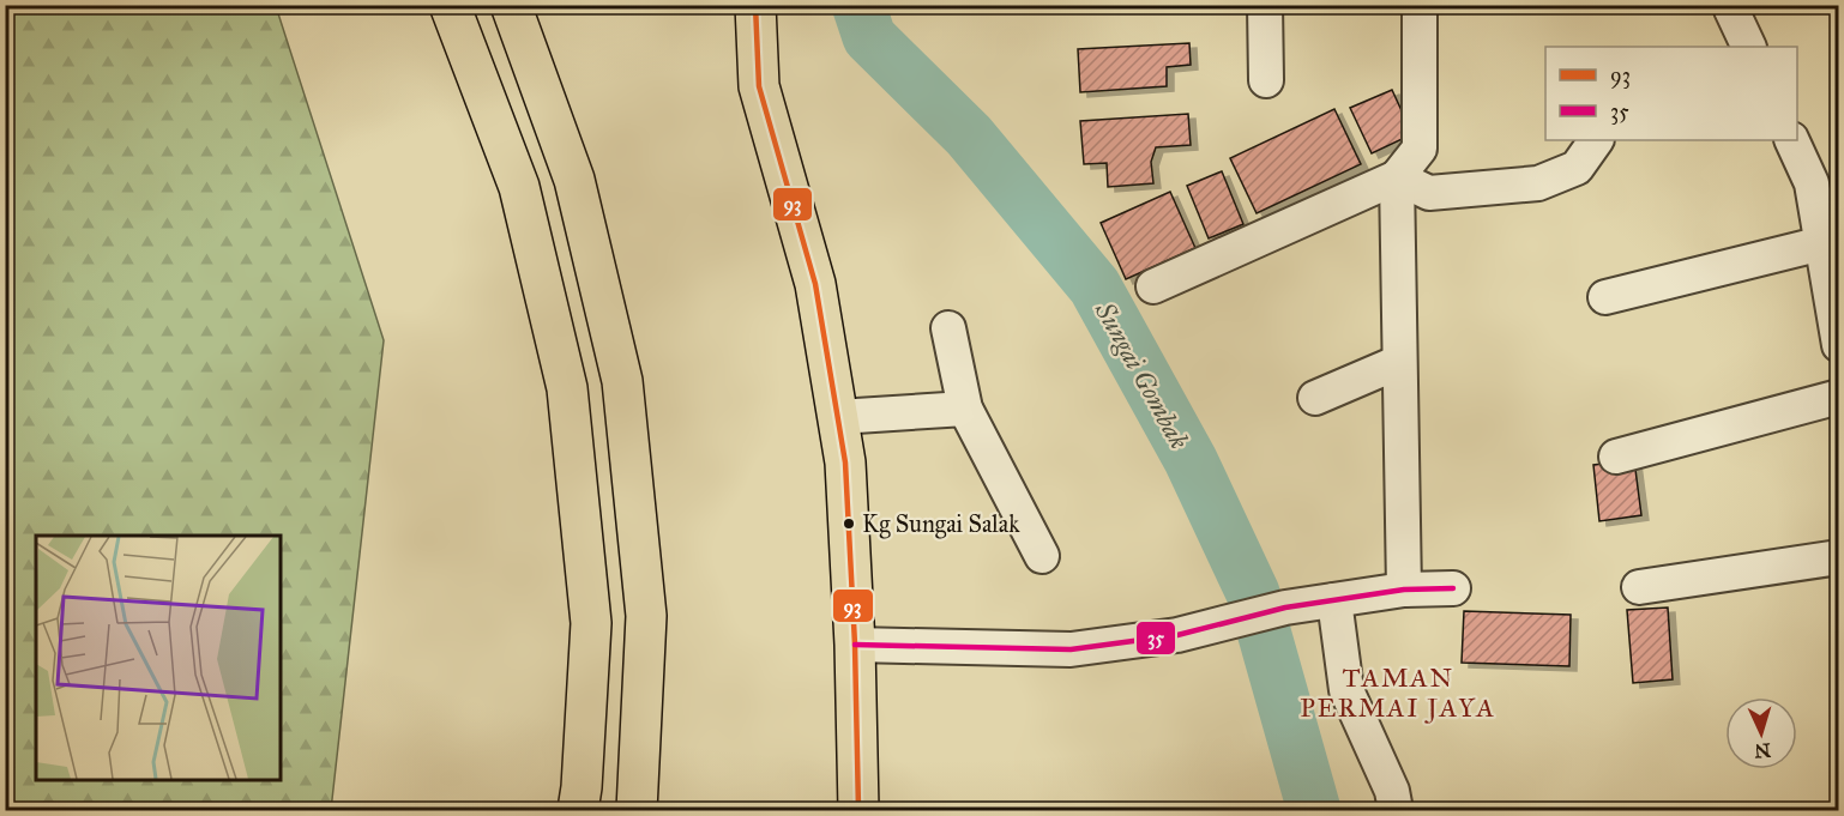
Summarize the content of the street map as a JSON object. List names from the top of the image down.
{
  "districts": ["TAMAN PERMAI JAYA"],
  "water": ["Sungai Gombak"],
  "places": ["Kg Sungai Salak"],
  "lines": ["transit line 93", "transit line 35"],
  "legend": ["93", "35"],
  "north": "bottom"
}
